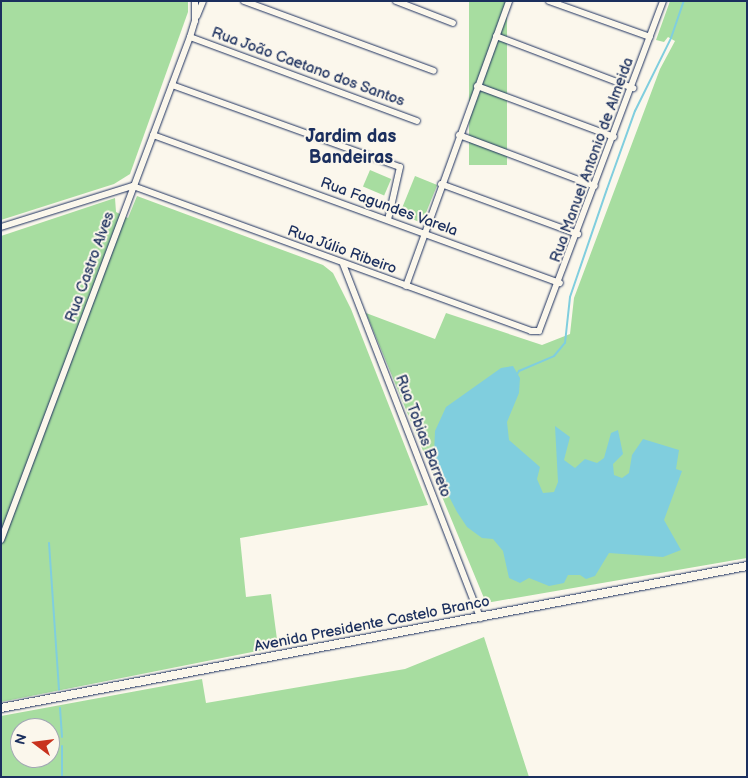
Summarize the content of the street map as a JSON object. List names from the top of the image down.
{
  "streets": {
    "street": [
      "Rua João Caetano dos Santos",
      "Rua Manuel Antonio de Almeida",
      "Rua Fagundes Varela",
      "Rua Júlio Ribeiro",
      "Rua Castro Alves",
      "Rua Tobias Barreto",
      "Avenida Presidente Castelo Branco"
    ]
  },
  "crossings": [
    ["Rua João Caetano dos Santos", "Rua Castro Alves"],
    ["Rua Manuel Antonio de Almeida", "Rua Fagundes Varela"],
    ["Rua Manuel Antonio de Almeida", "Rua Júlio Ribeiro"],
    ["Rua Fagundes Varela", "Rua Castro Alves"],
    ["Rua Júlio Ribeiro", "Rua Castro Alves"],
    ["Rua Júlio Ribeiro", "Rua Tobias Barreto"],
    ["Rua Tobias Barreto", "Avenida Presidente Castelo Branco"]
  ],
  "districts": ["Jardim das Bandeiras"],
  "north": "left"
}
